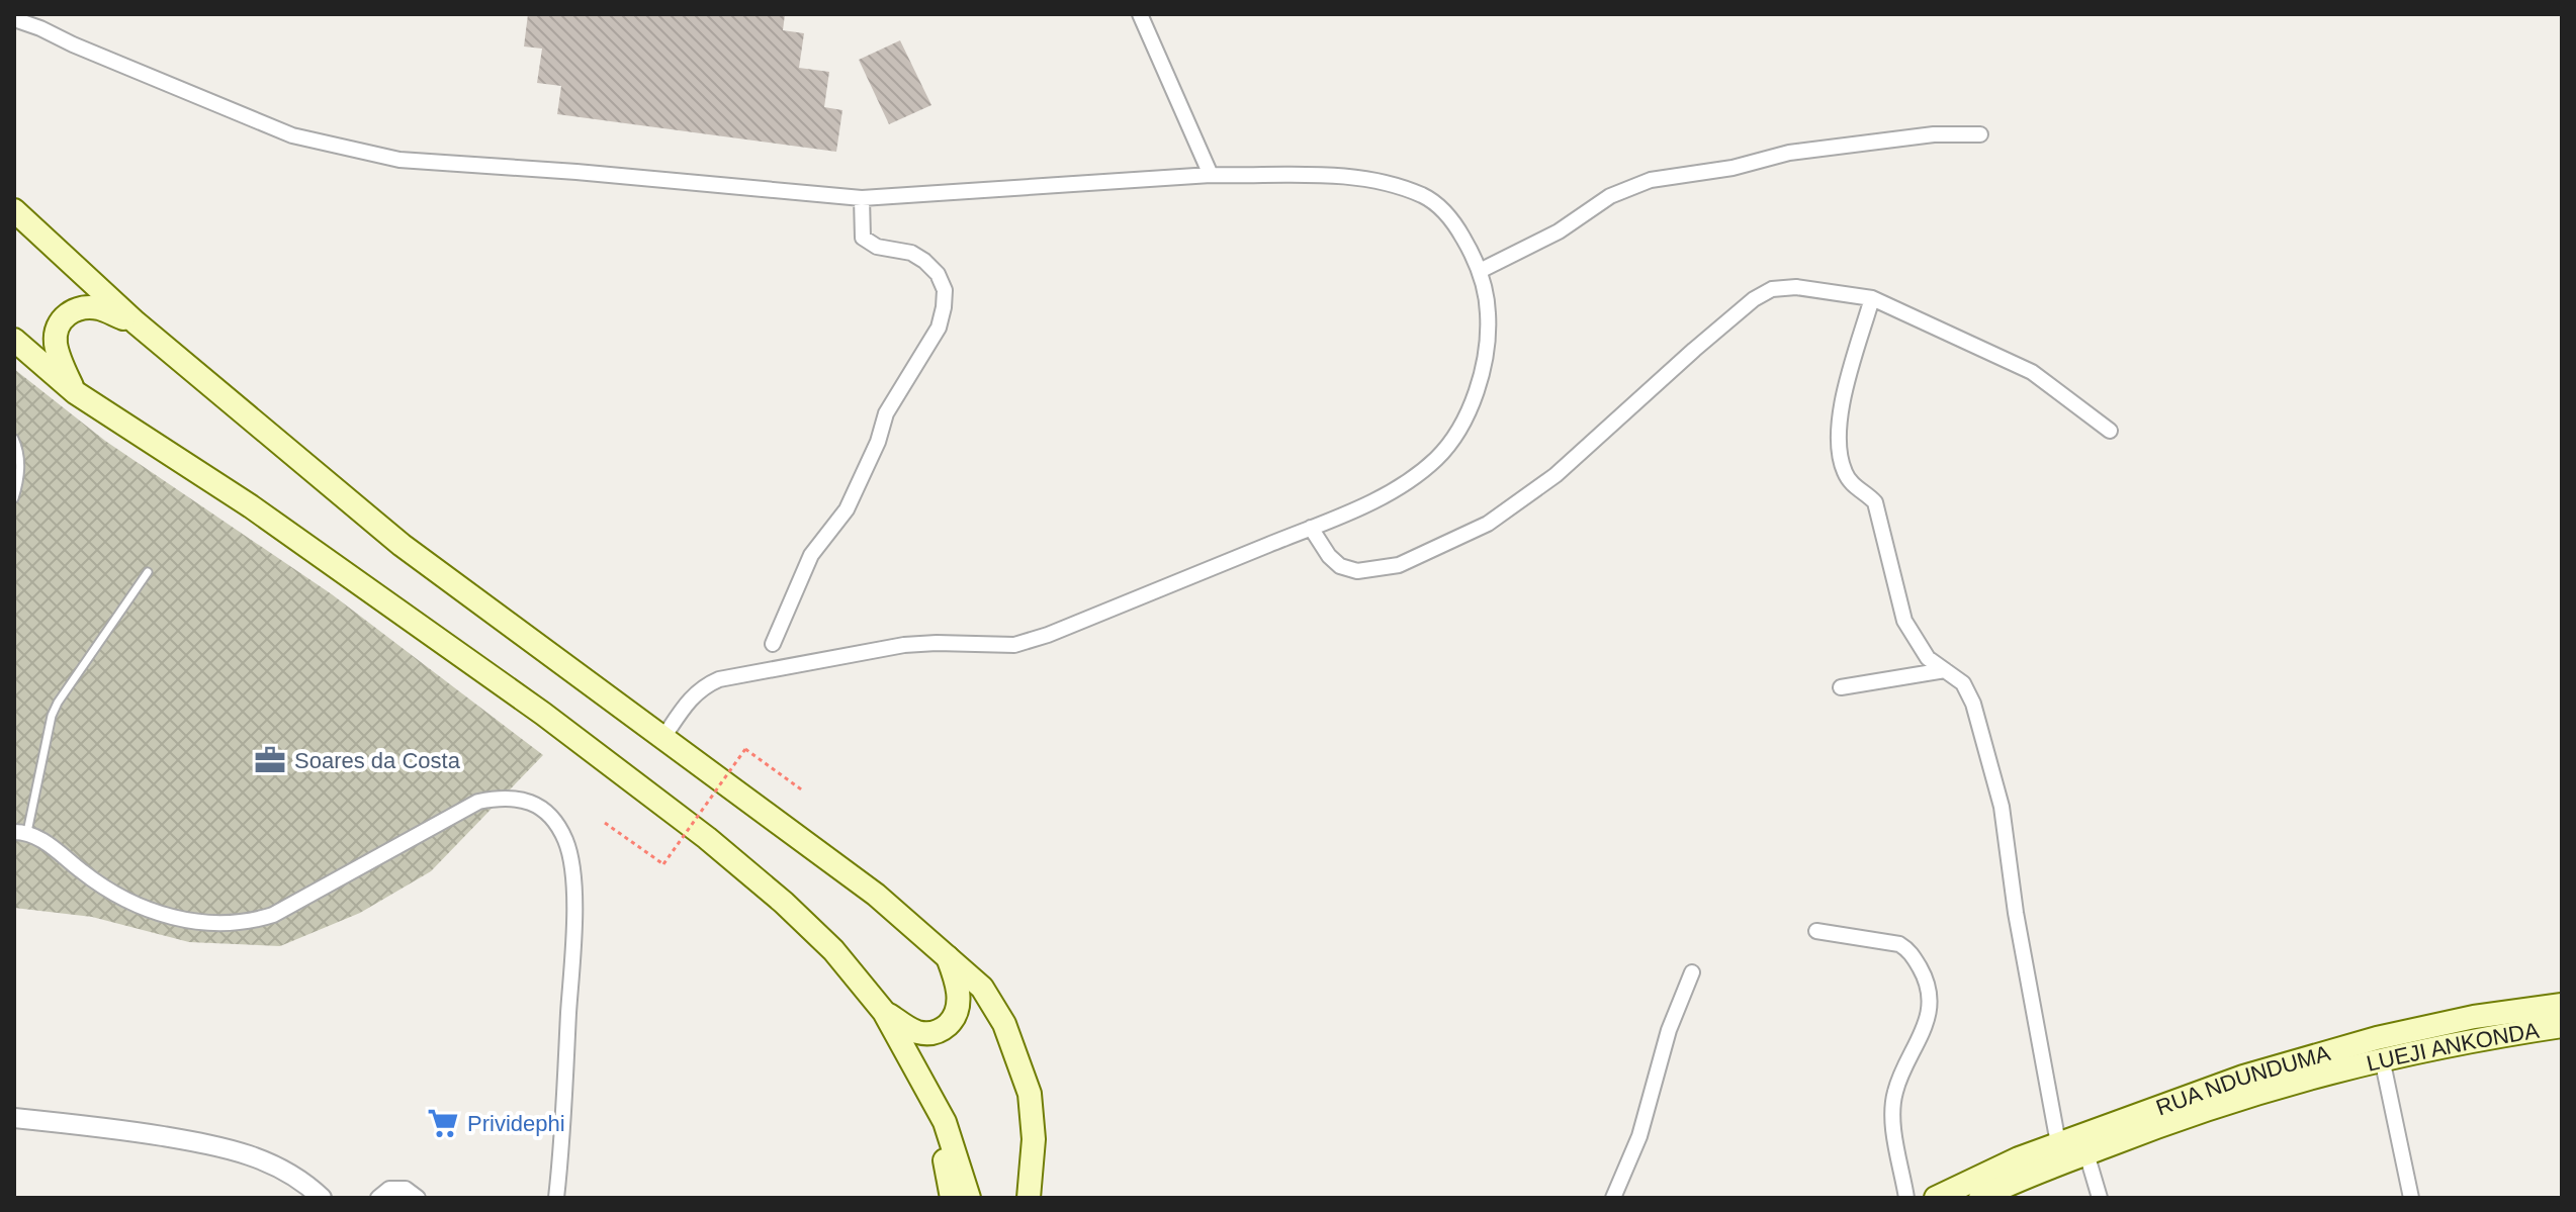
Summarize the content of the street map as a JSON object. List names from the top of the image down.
{
  "streets": {
    "main road": ["LUEJI ANKONDA", "RUA NDUNDUMA"]
  },
  "places": {
    "office": ["Soares da Costa"],
    "supermarket": ["Prividephi"]
  }
}
